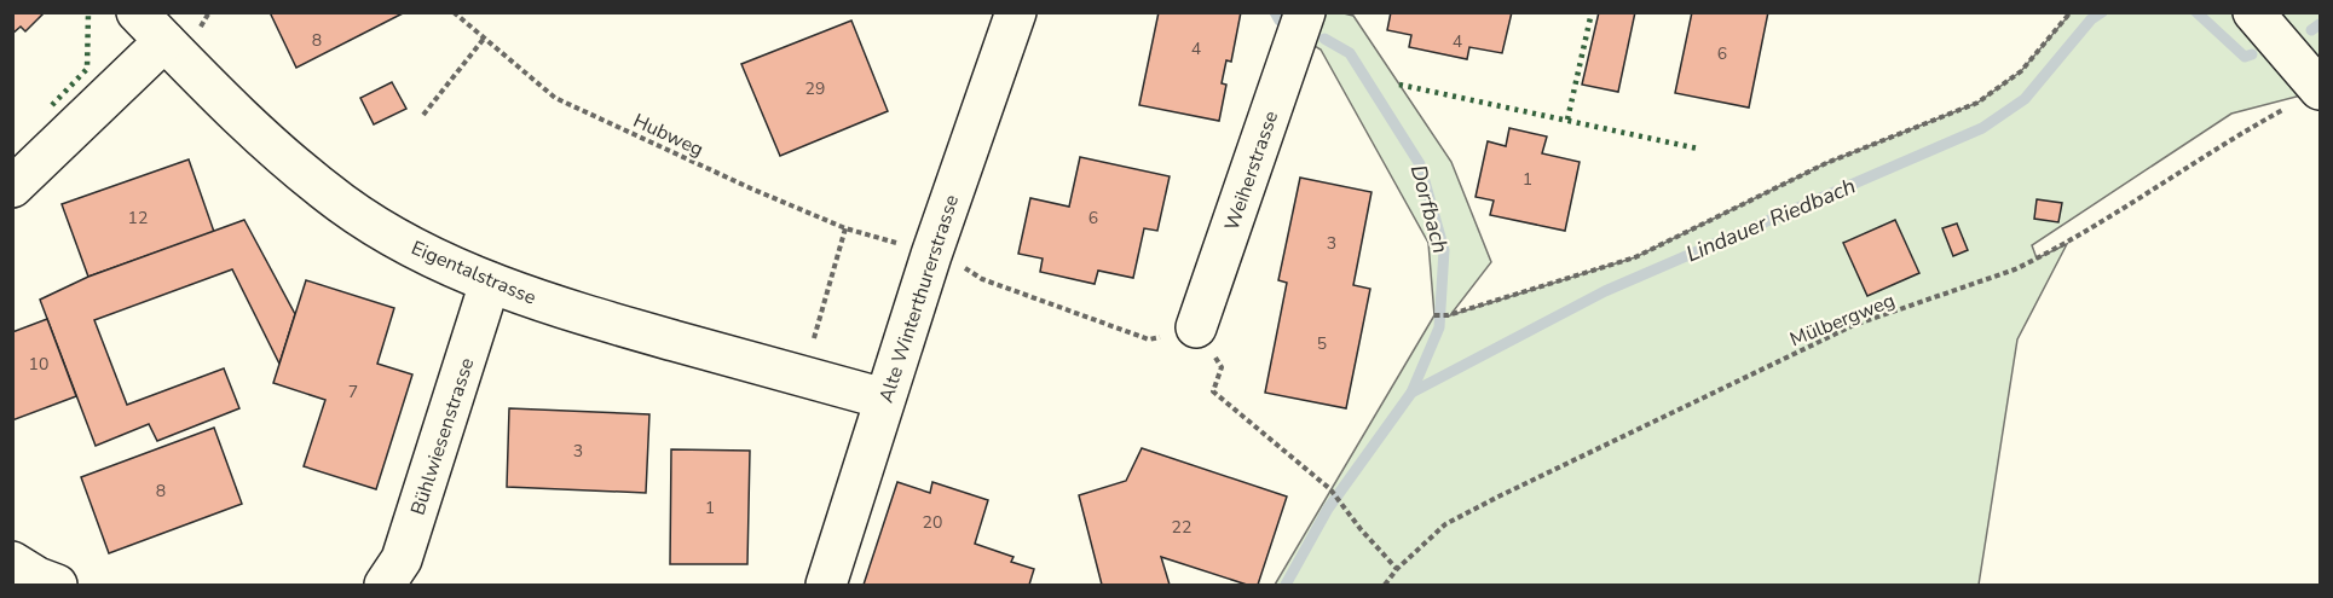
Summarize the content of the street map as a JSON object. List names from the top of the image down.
{
  "streets": {
    "street": [
      "Weiherstrasse",
      "Eigentalstrasse",
      "Alte Winterthurerstrasse",
      "Bühlwiesenstrasse"
    ],
    "path": ["Hubweg", "Mülbergweg"]
  },
  "crossings": [
    ["Eigentalstrasse", "Alte Winterthurerstrasse"],
    ["Eigentalstrasse", "Bühlwiesenstrasse"]
  ],
  "water": ["Dorfbach", "Lindauer Riedbach"],
  "house_numbers": [
    "8",
    "4",
    "4",
    "6",
    "29",
    "1",
    "12",
    "6",
    "3",
    "5",
    "10",
    "7",
    "3",
    "8",
    "1",
    "20",
    "22"
  ]
}
